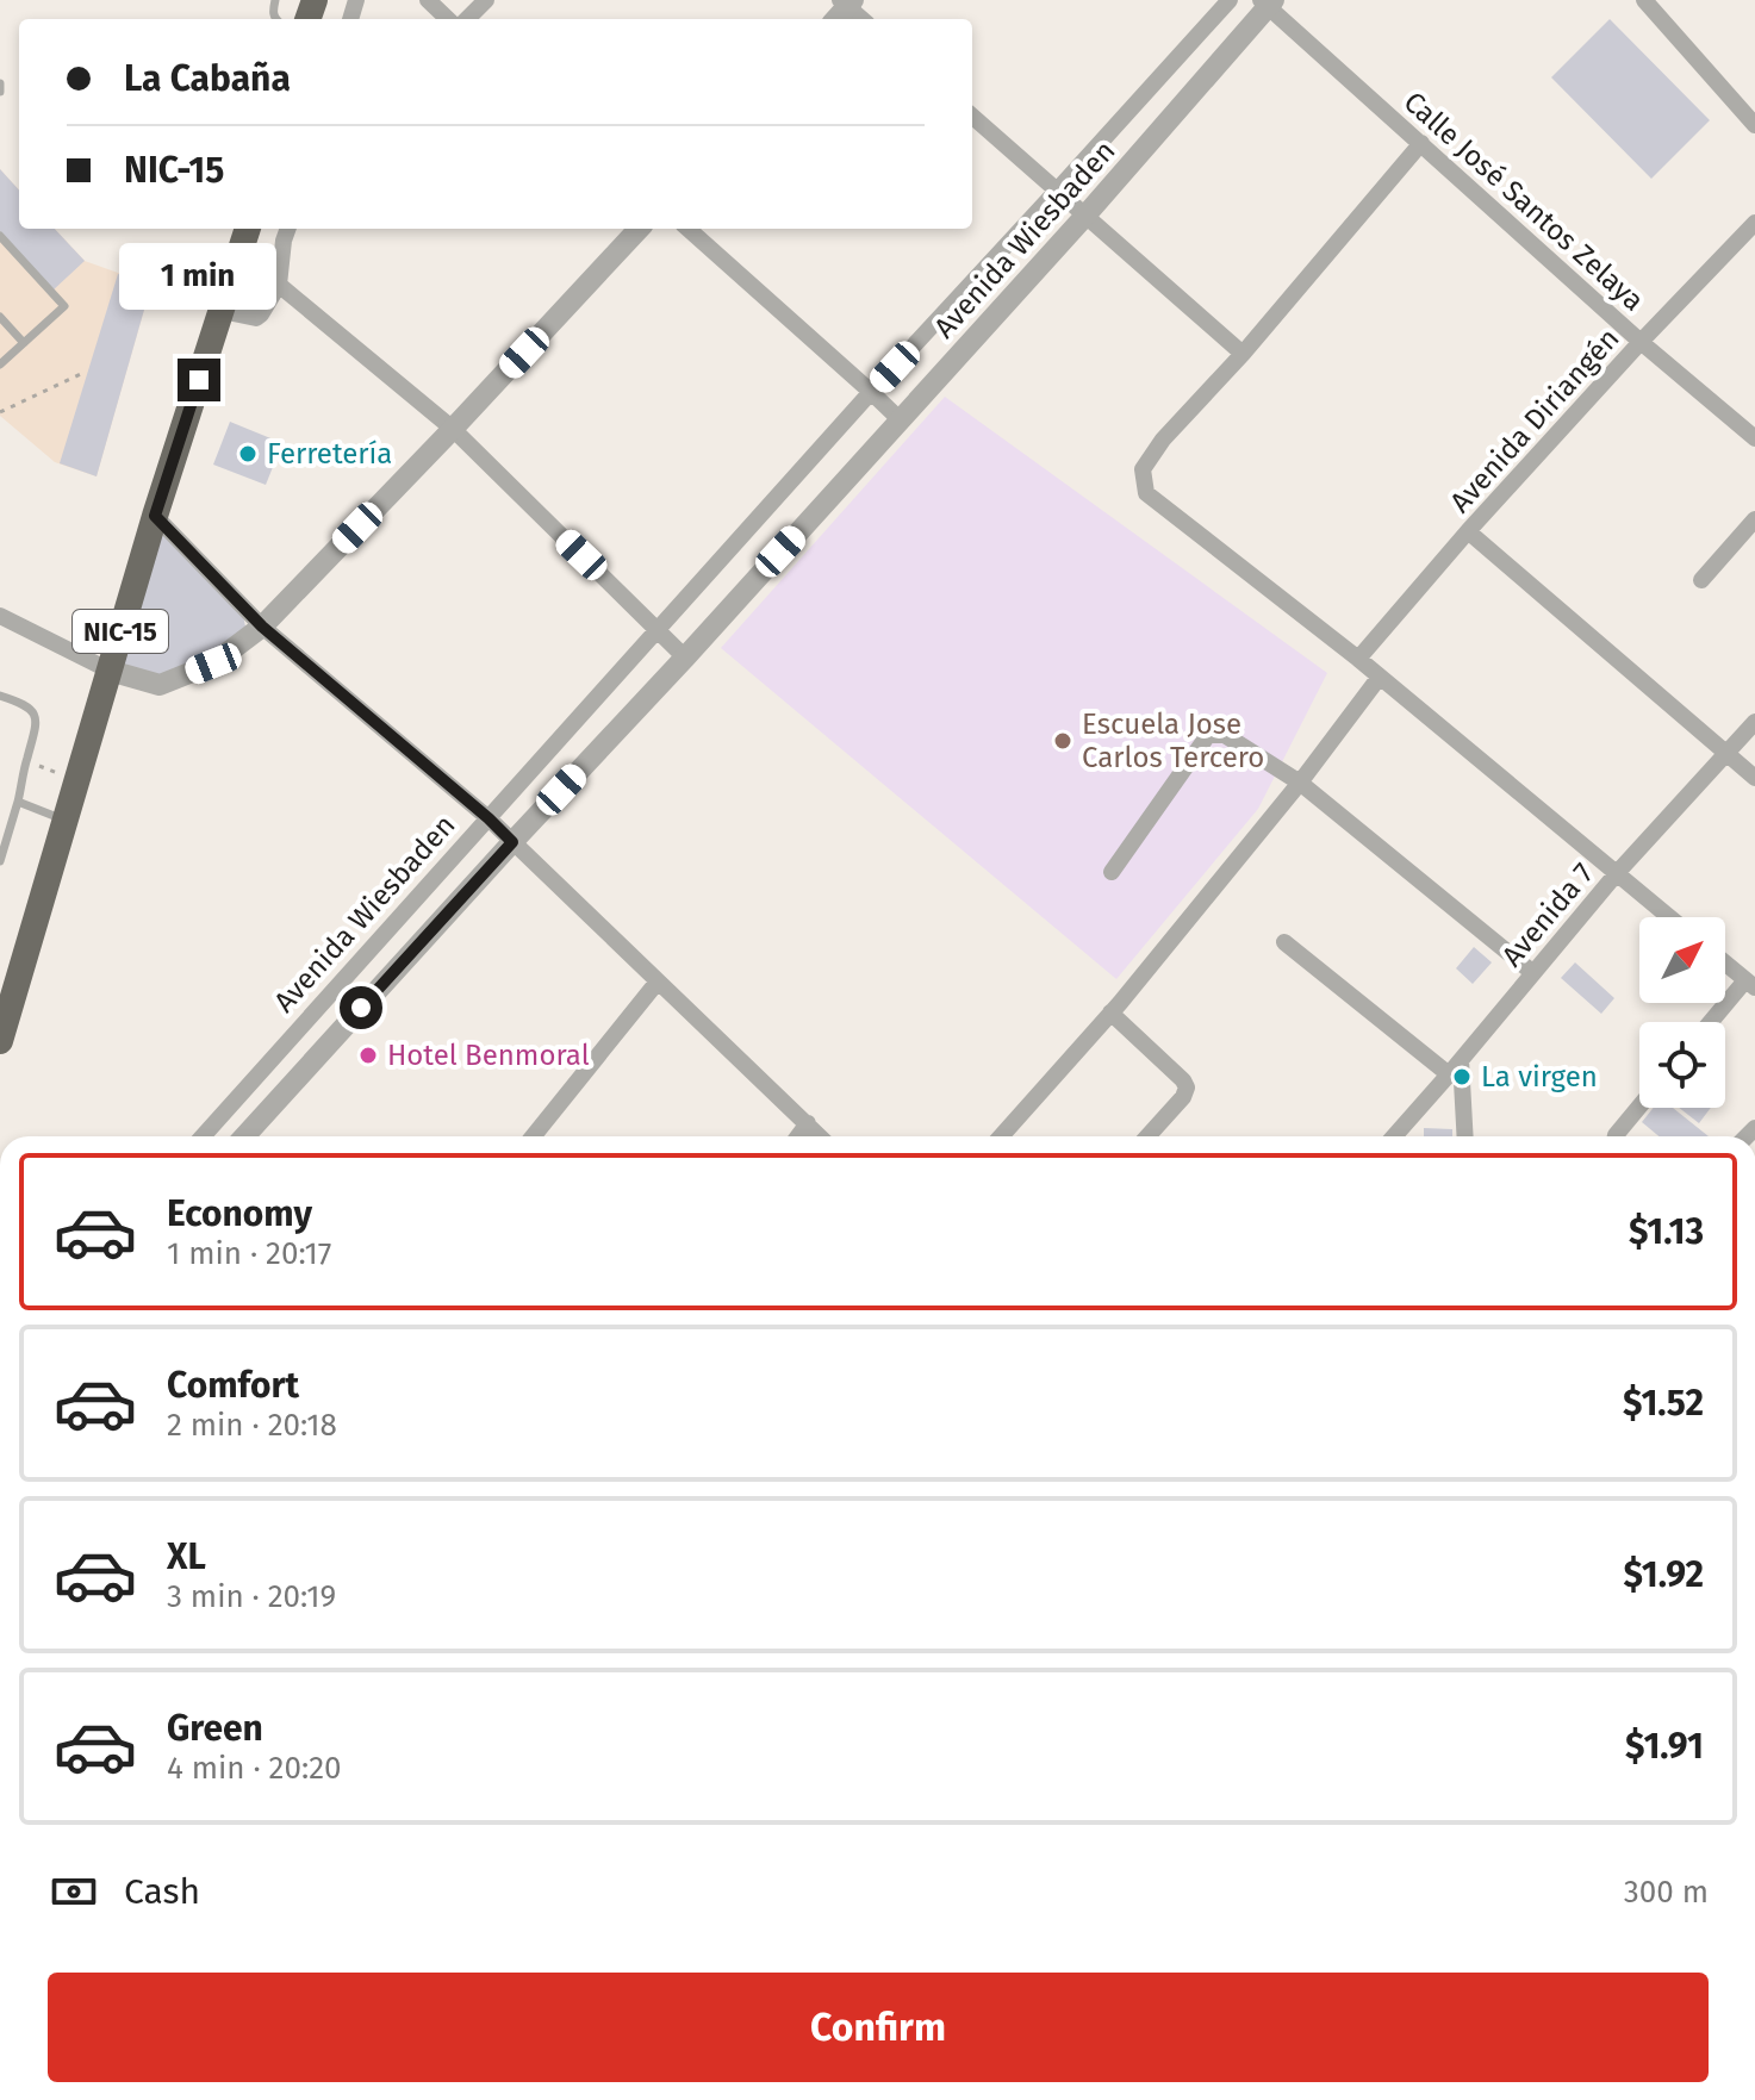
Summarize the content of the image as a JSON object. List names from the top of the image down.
{
  "streets": {
    "highway": ["NIC-15"],
    "street": [
      "Calle José Santos Zelaya",
      "Avenida Wiesbaden",
      "Avenida Diriangén",
      "Avenida 7"
    ]
  },
  "crossings": [
    ["Calle José Santos Zelaya", "Avenida Wiesbaden"],
    ["Calle José Santos Zelaya", "Avenida Diriangén"]
  ],
  "places": [
    "Ferretería",
    "Escuela Jose Carlos Tercero",
    "Hotel Benmoral",
    "La virgen"
  ],
  "north": "top right",
  "page": {
    "banner": ["La Cabaña", "NIC-15"],
    "bubble": "1 min",
    "list": [
      {
        "name": "Economy",
        "note": "1 min · 20:17",
        "value": "$1.13"
      },
      {
        "name": "Comfort",
        "note": "2 min · 20:18",
        "value": "$1.52"
      },
      {
        "name": "XL",
        "note": "3 min · 20:19",
        "value": "$1.92"
      },
      {
        "name": "Green",
        "note": "4 min · 20:20",
        "value": "$1.91"
      }
    ],
    "pay": ["Cash", "300 m"],
    "buttons": "Confirm"
  }
}
